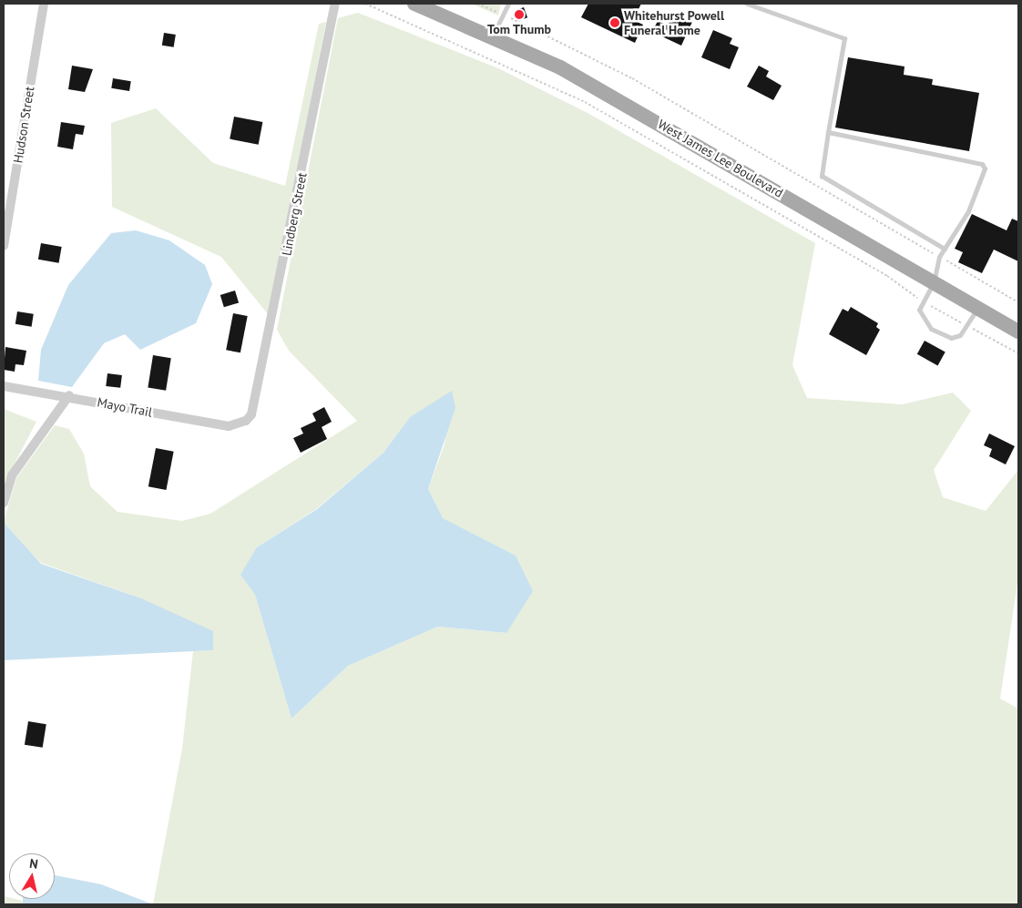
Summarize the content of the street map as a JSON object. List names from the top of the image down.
{
  "streets": {
    "main road": ["West James Lee Boulevard"],
    "street": ["Hudson Street", "Lindberg Street", "Mayo Trail"]
  },
  "crossings": [
    ["Lindberg Street", "Mayo Trail"]
  ],
  "places": ["Tom Thumb", "Whitehurst Powell Funeral Home"],
  "north": "top"
}
